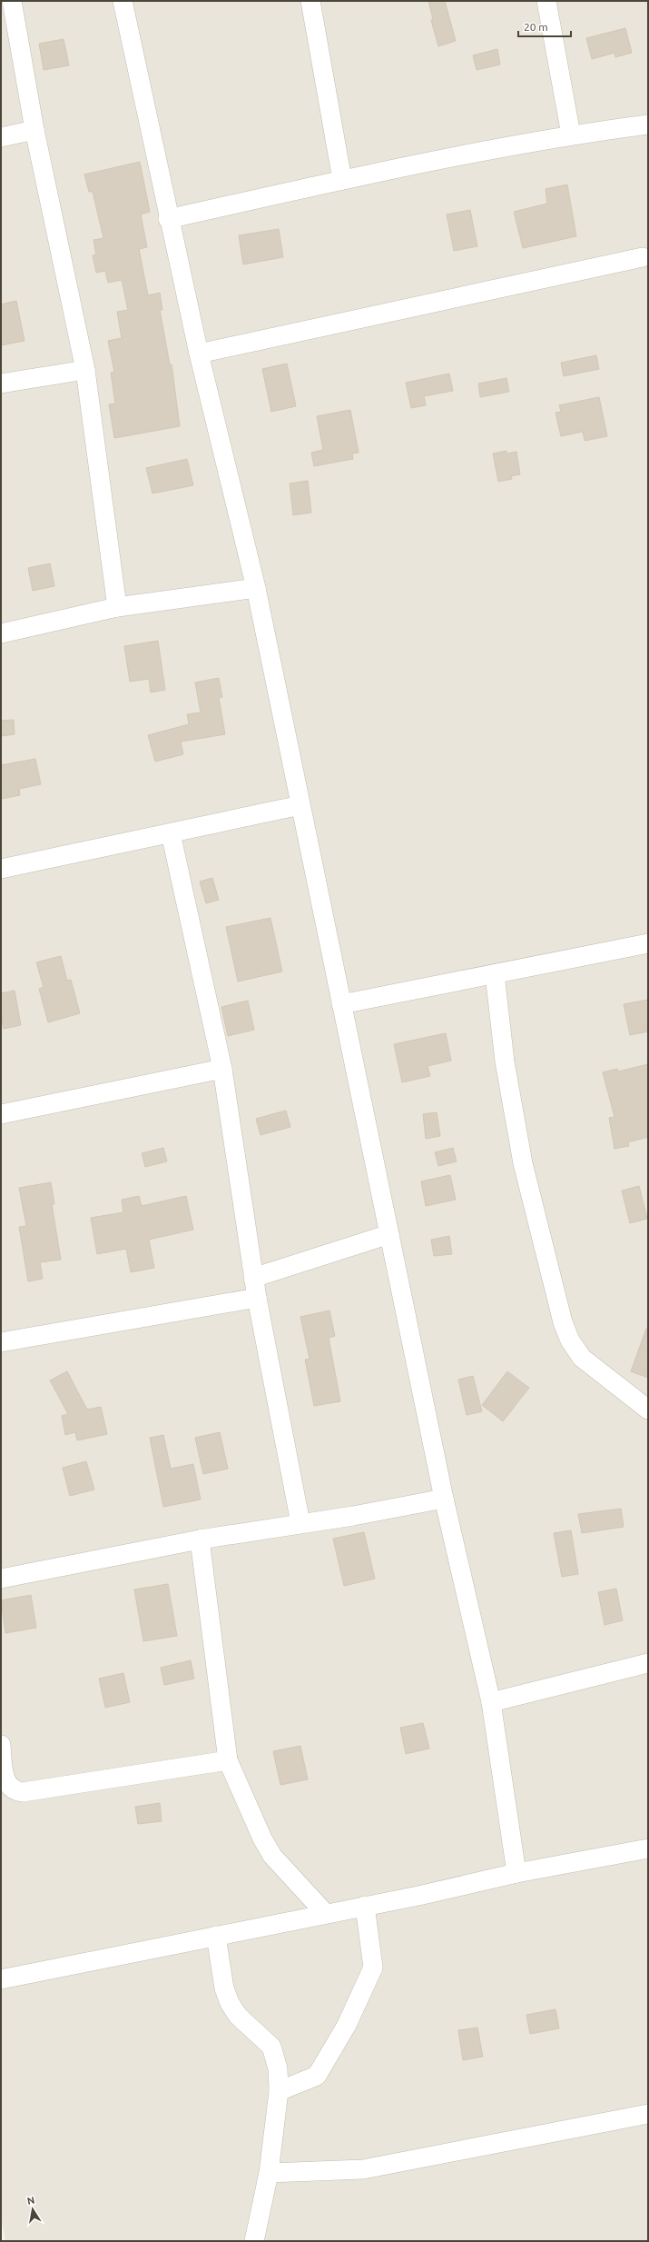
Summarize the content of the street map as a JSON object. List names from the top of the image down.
{
  "scale_bar": "20 m",
  "north": "top"
}
